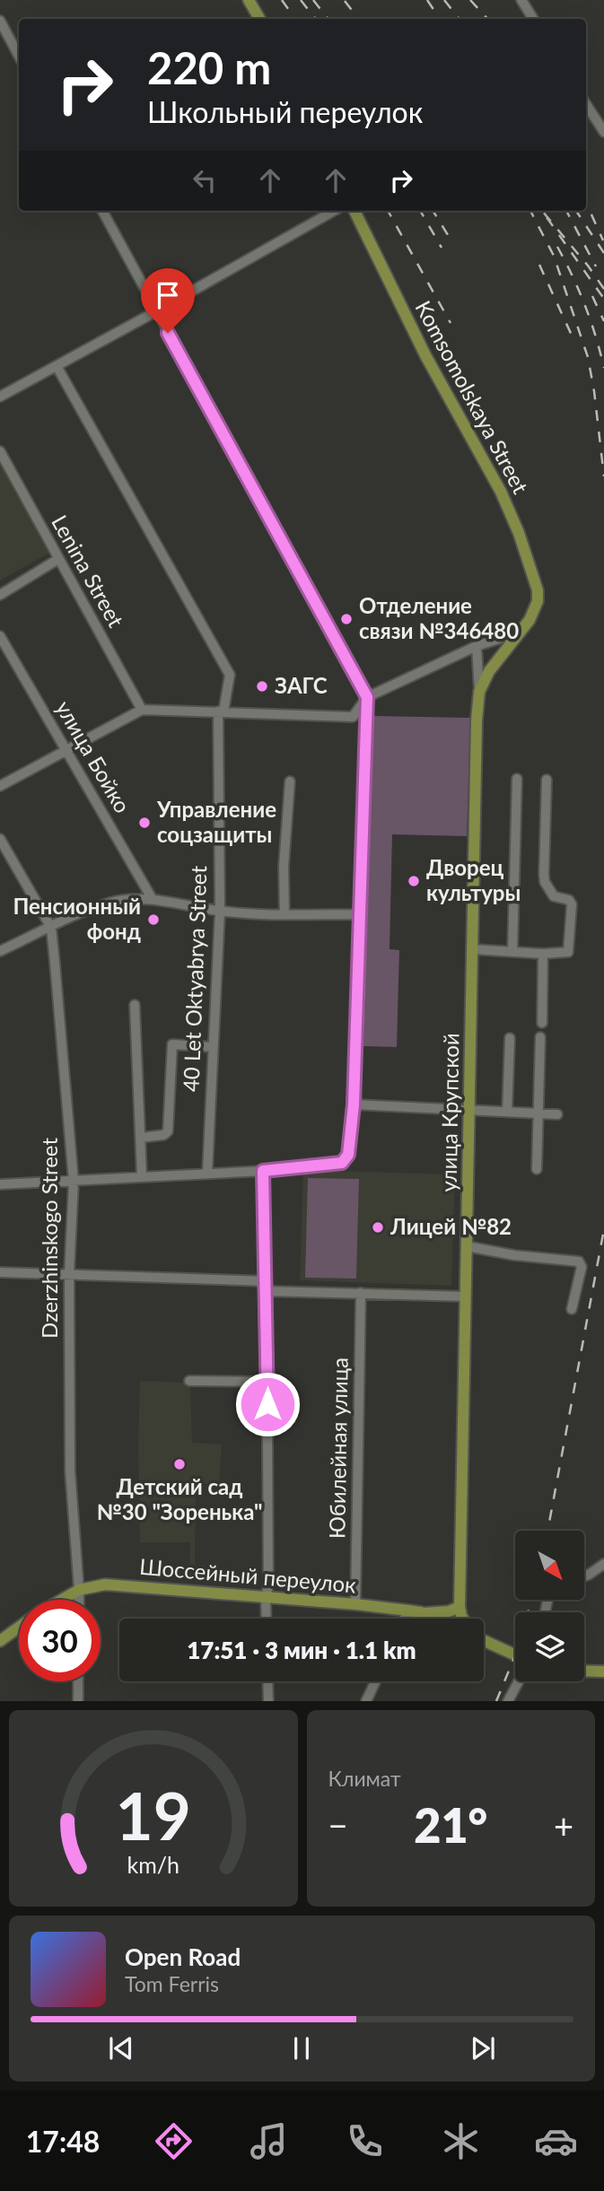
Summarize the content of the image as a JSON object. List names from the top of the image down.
{
  "streets": {
    "main road": ["Komsomolskaya Street", "улица Крупской", "Шоссейный переулок"],
    "street": [
      "Lenina Street",
      "улица Бойко",
      "40 Let Oktyabrya Street",
      "Dzerzhinskogo Street",
      "Юбилейная улица"
    ]
  },
  "crossings": [
    ["Komsomolskaya Street", "улица Крупской"],
    ["Dzerzhinskogo Street", "Шоссейный переулок"],
    ["Юбилейная улица", "Шоссейный переулок"]
  ],
  "places": [
    "Отделение связи №346480",
    "ЗАГС",
    "Управление соцзащиты",
    "Дворец культуры",
    "Пенсионный фонд",
    "Лицей №82",
    "Детский сад №30 \"Зоренька\""
  ],
  "north": "bottom right",
  "page": {
    "turn": ["220 m", "Школьный переулок"],
    "limit": "30",
    "trip": "17:51 · 3 мин · 1.1 km",
    "tile": "Климат",
    "heat": ["−", "21°", "+"],
    "song": ["Open Road", "Tom Ferris"],
    "tabs": "17:48",
    "gauge": ["19", "km/h"]
  }
}
